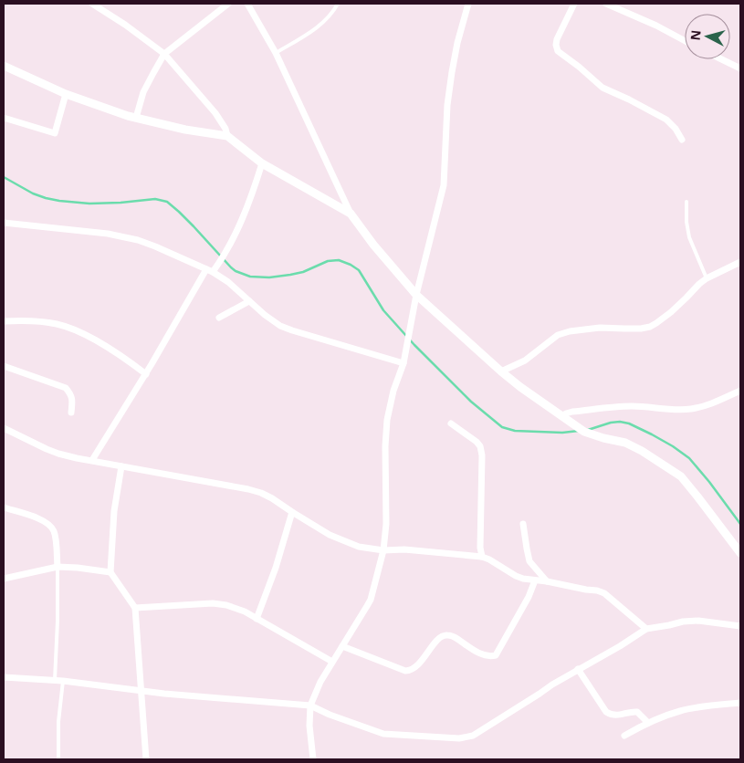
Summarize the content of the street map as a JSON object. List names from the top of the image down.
{
  "north": "left"
}
